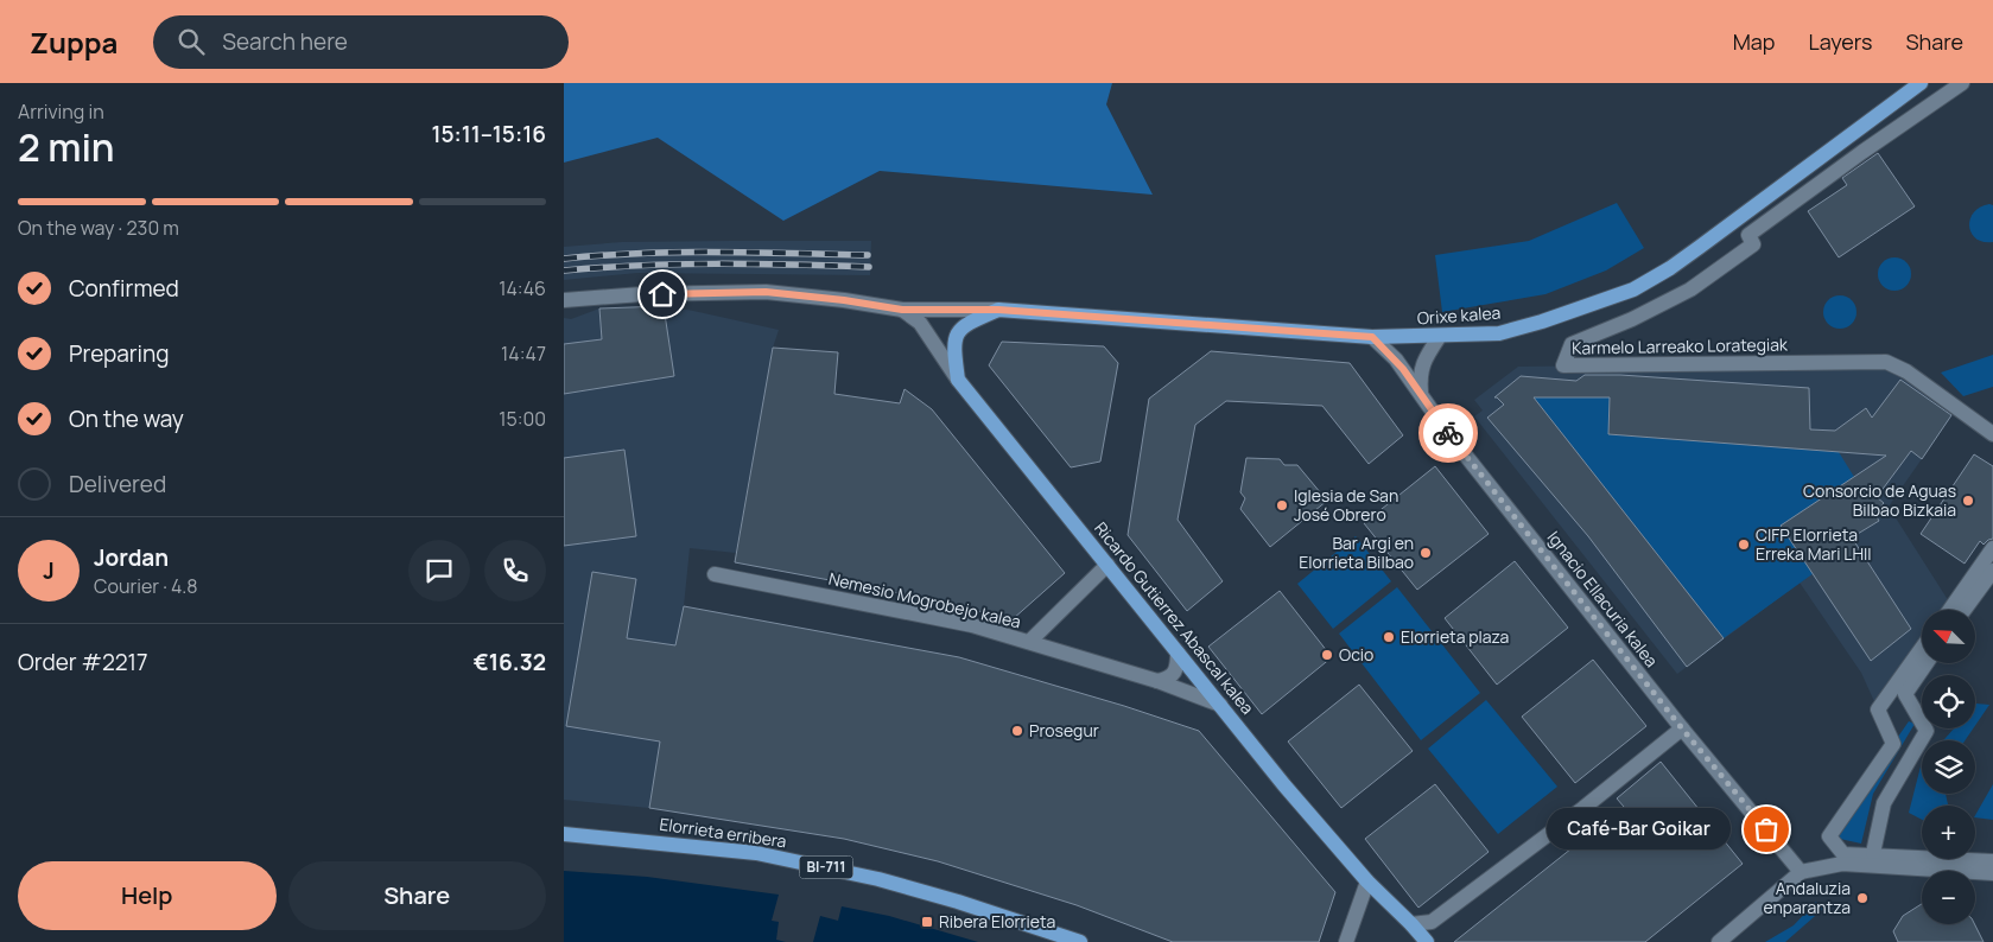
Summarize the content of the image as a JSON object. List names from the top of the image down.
{
  "streets": {
    "main road": [
      "Orixe kalea",
      "Ricardo Gutierrez Abascal kalea",
      "Elorrieta erribera",
      "BI-711"
    ],
    "street": ["Karmelo Larreako Lorategiak", "Ignacio Ellacuria kalea", "Nemesio Mogrobejo kalea"]
  },
  "crossings": [
    ["Orixe kalea", "Ignacio Ellacuria kalea"],
    ["Orixe kalea", "Ricardo Gutierrez Abascal kalea"],
    ["Nemesio Mogrobejo kalea", "Ricardo Gutierrez Abascal kalea"]
  ],
  "places": {
    "other": [
      "Consorcio de Aguas Bilbao Bizkaia",
      "Iglesia de San José Obrero",
      "CIFP Elorrieta Erreka Mari LHII",
      "Bar Argi en Elorrieta Bilbao",
      "Elorrieta plaza",
      "Ocio",
      "Prosegur",
      "Café-Bar Goikar",
      "Andaluzia enparantza"
    ],
    "transit": ["Ribera Elorrieta"]
  },
  "north": "top left",
  "page": {
    "header": "Zuppa",
    "search": "Search here",
    "nav": ["Map", "Layers", "Share"],
    "heading": ["2 min", "Arriving in", "15:11–15:16"],
    "panel": [
      "Jordan",
      "Courier · 4.8",
      "Order #2217",
      "€16.32"
    ],
    "bar": "On the way · 230 m",
    "list": [
      ["Confirmed", "14:46"],
      ["Preparing", "14:47"],
      ["On the way", "15:00"],
      "Delivered"
    ],
    "round": "J",
    "map_buttons": ["+", "−"],
    "bubble": "Café-Bar Goikar",
    "buttons": ["Help", "Share"]
  }
}
